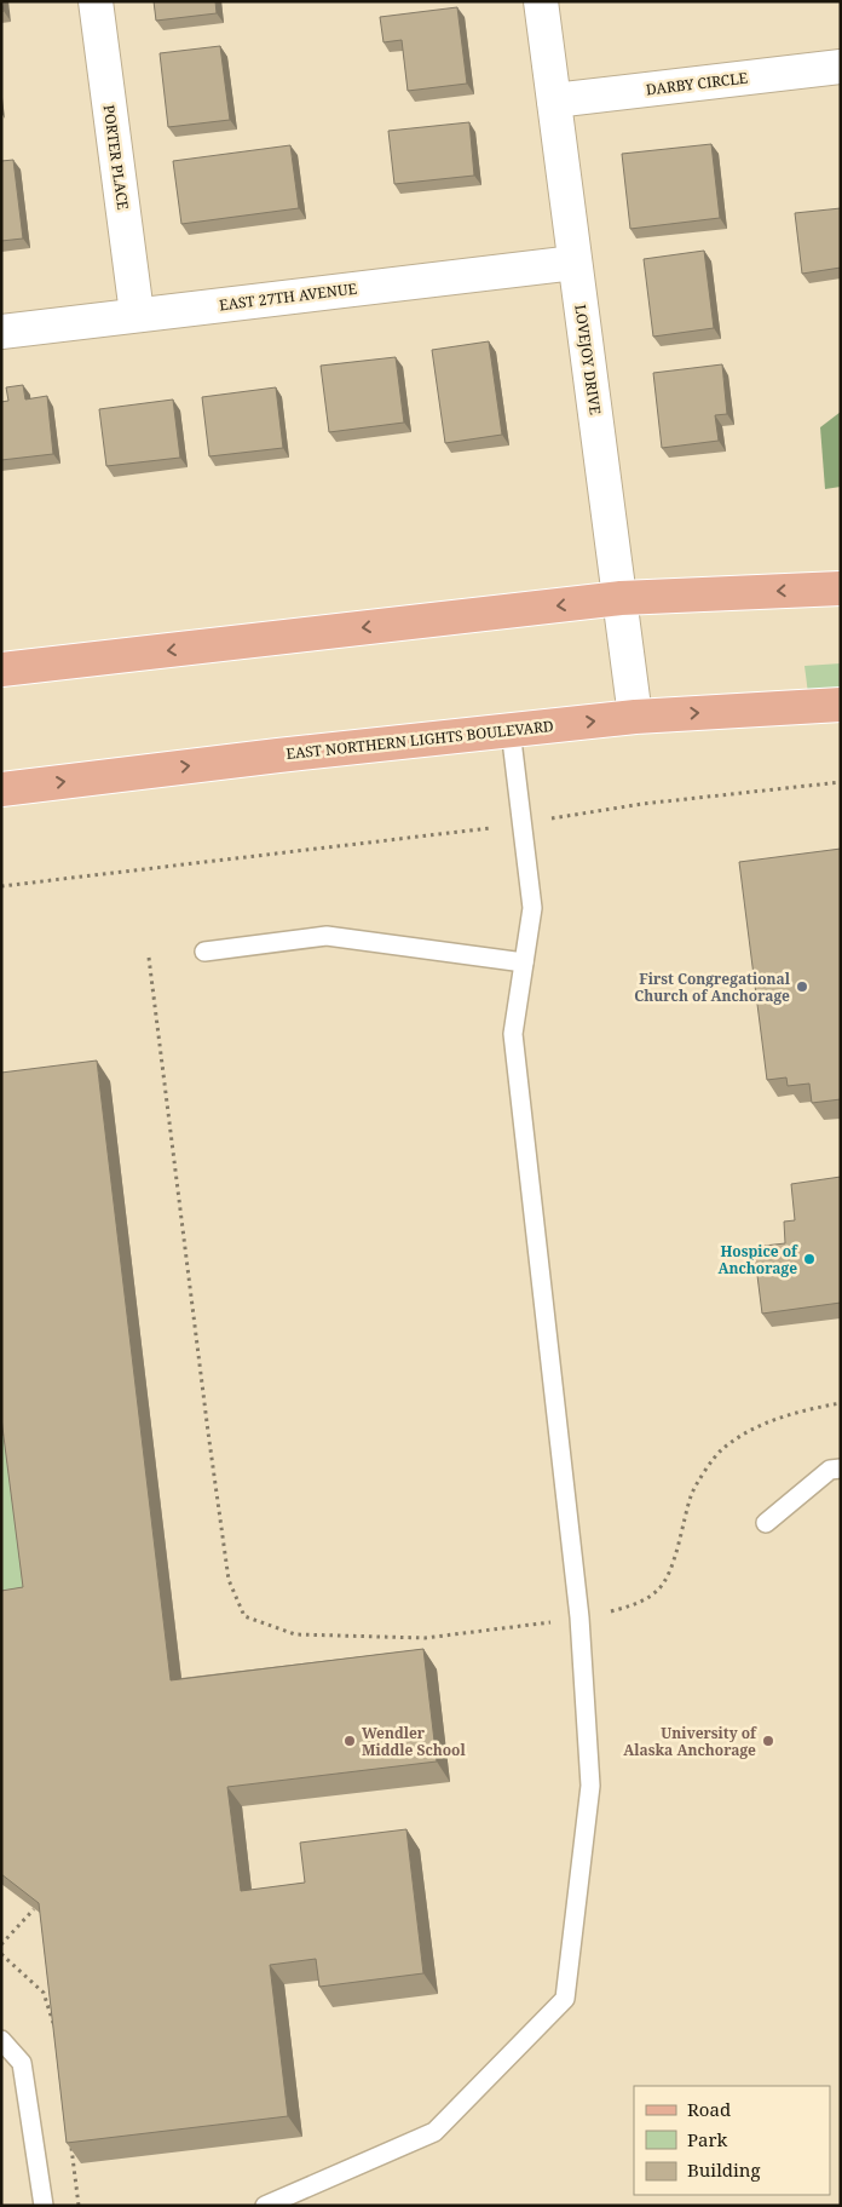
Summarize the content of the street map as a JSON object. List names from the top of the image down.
{
  "streets": {
    "main road": ["EAST NORTHERN LIGHTS BOULEVARD"],
    "street": [
      "DARBY CIRCLE",
      "PORTER PLACE",
      "EAST 27TH AVENUE",
      "LOVEJOY DRIVE"
    ]
  },
  "crossings": [
    ["DARBY CIRCLE", "LOVEJOY DRIVE"],
    ["PORTER PLACE", "EAST 27TH AVENUE"],
    ["EAST 27TH AVENUE", "LOVEJOY DRIVE"],
    ["LOVEJOY DRIVE", "EAST NORTHERN LIGHTS BOULEVARD"]
  ],
  "places": [
    "First Congregational Church of Anchorage",
    "Hospice of Anchorage",
    "Wendler Middle School",
    "University of Alaska Anchorage"
  ],
  "legend": ["Road", "Park", "Building"]
}
